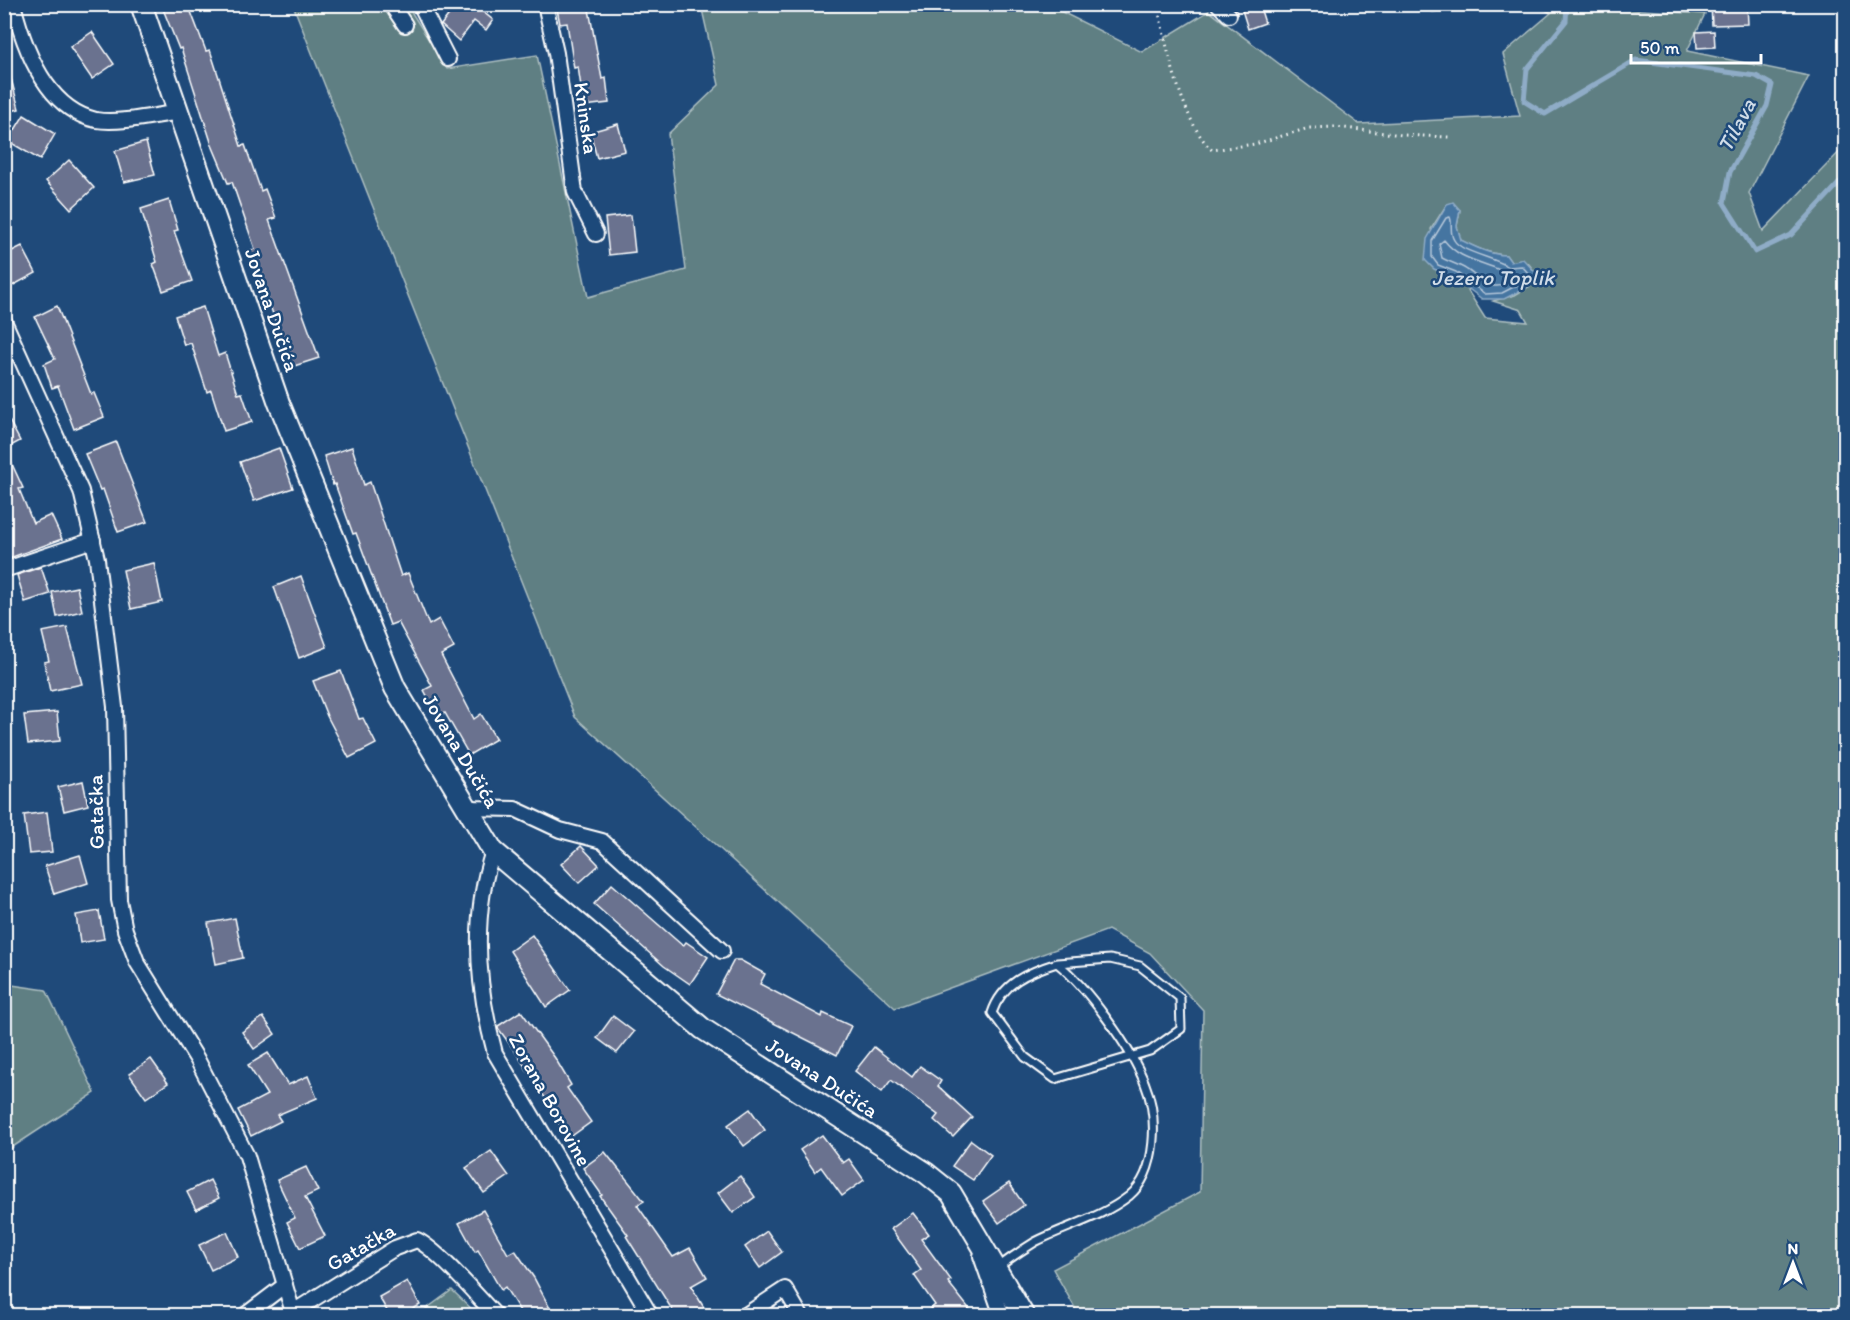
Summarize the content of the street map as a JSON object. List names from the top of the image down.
{
  "streets": {
    "main road": ["Jovana Dučića"],
    "street": ["Kninska", "Gatačka", "Zorana Borovine"]
  },
  "crossings": [
    ["Jovana Dučića", "Zorana Borovine"]
  ],
  "water": ["Tilava", "Jezero Toplik"],
  "scale_bar": "50 m",
  "north": "top"
}
